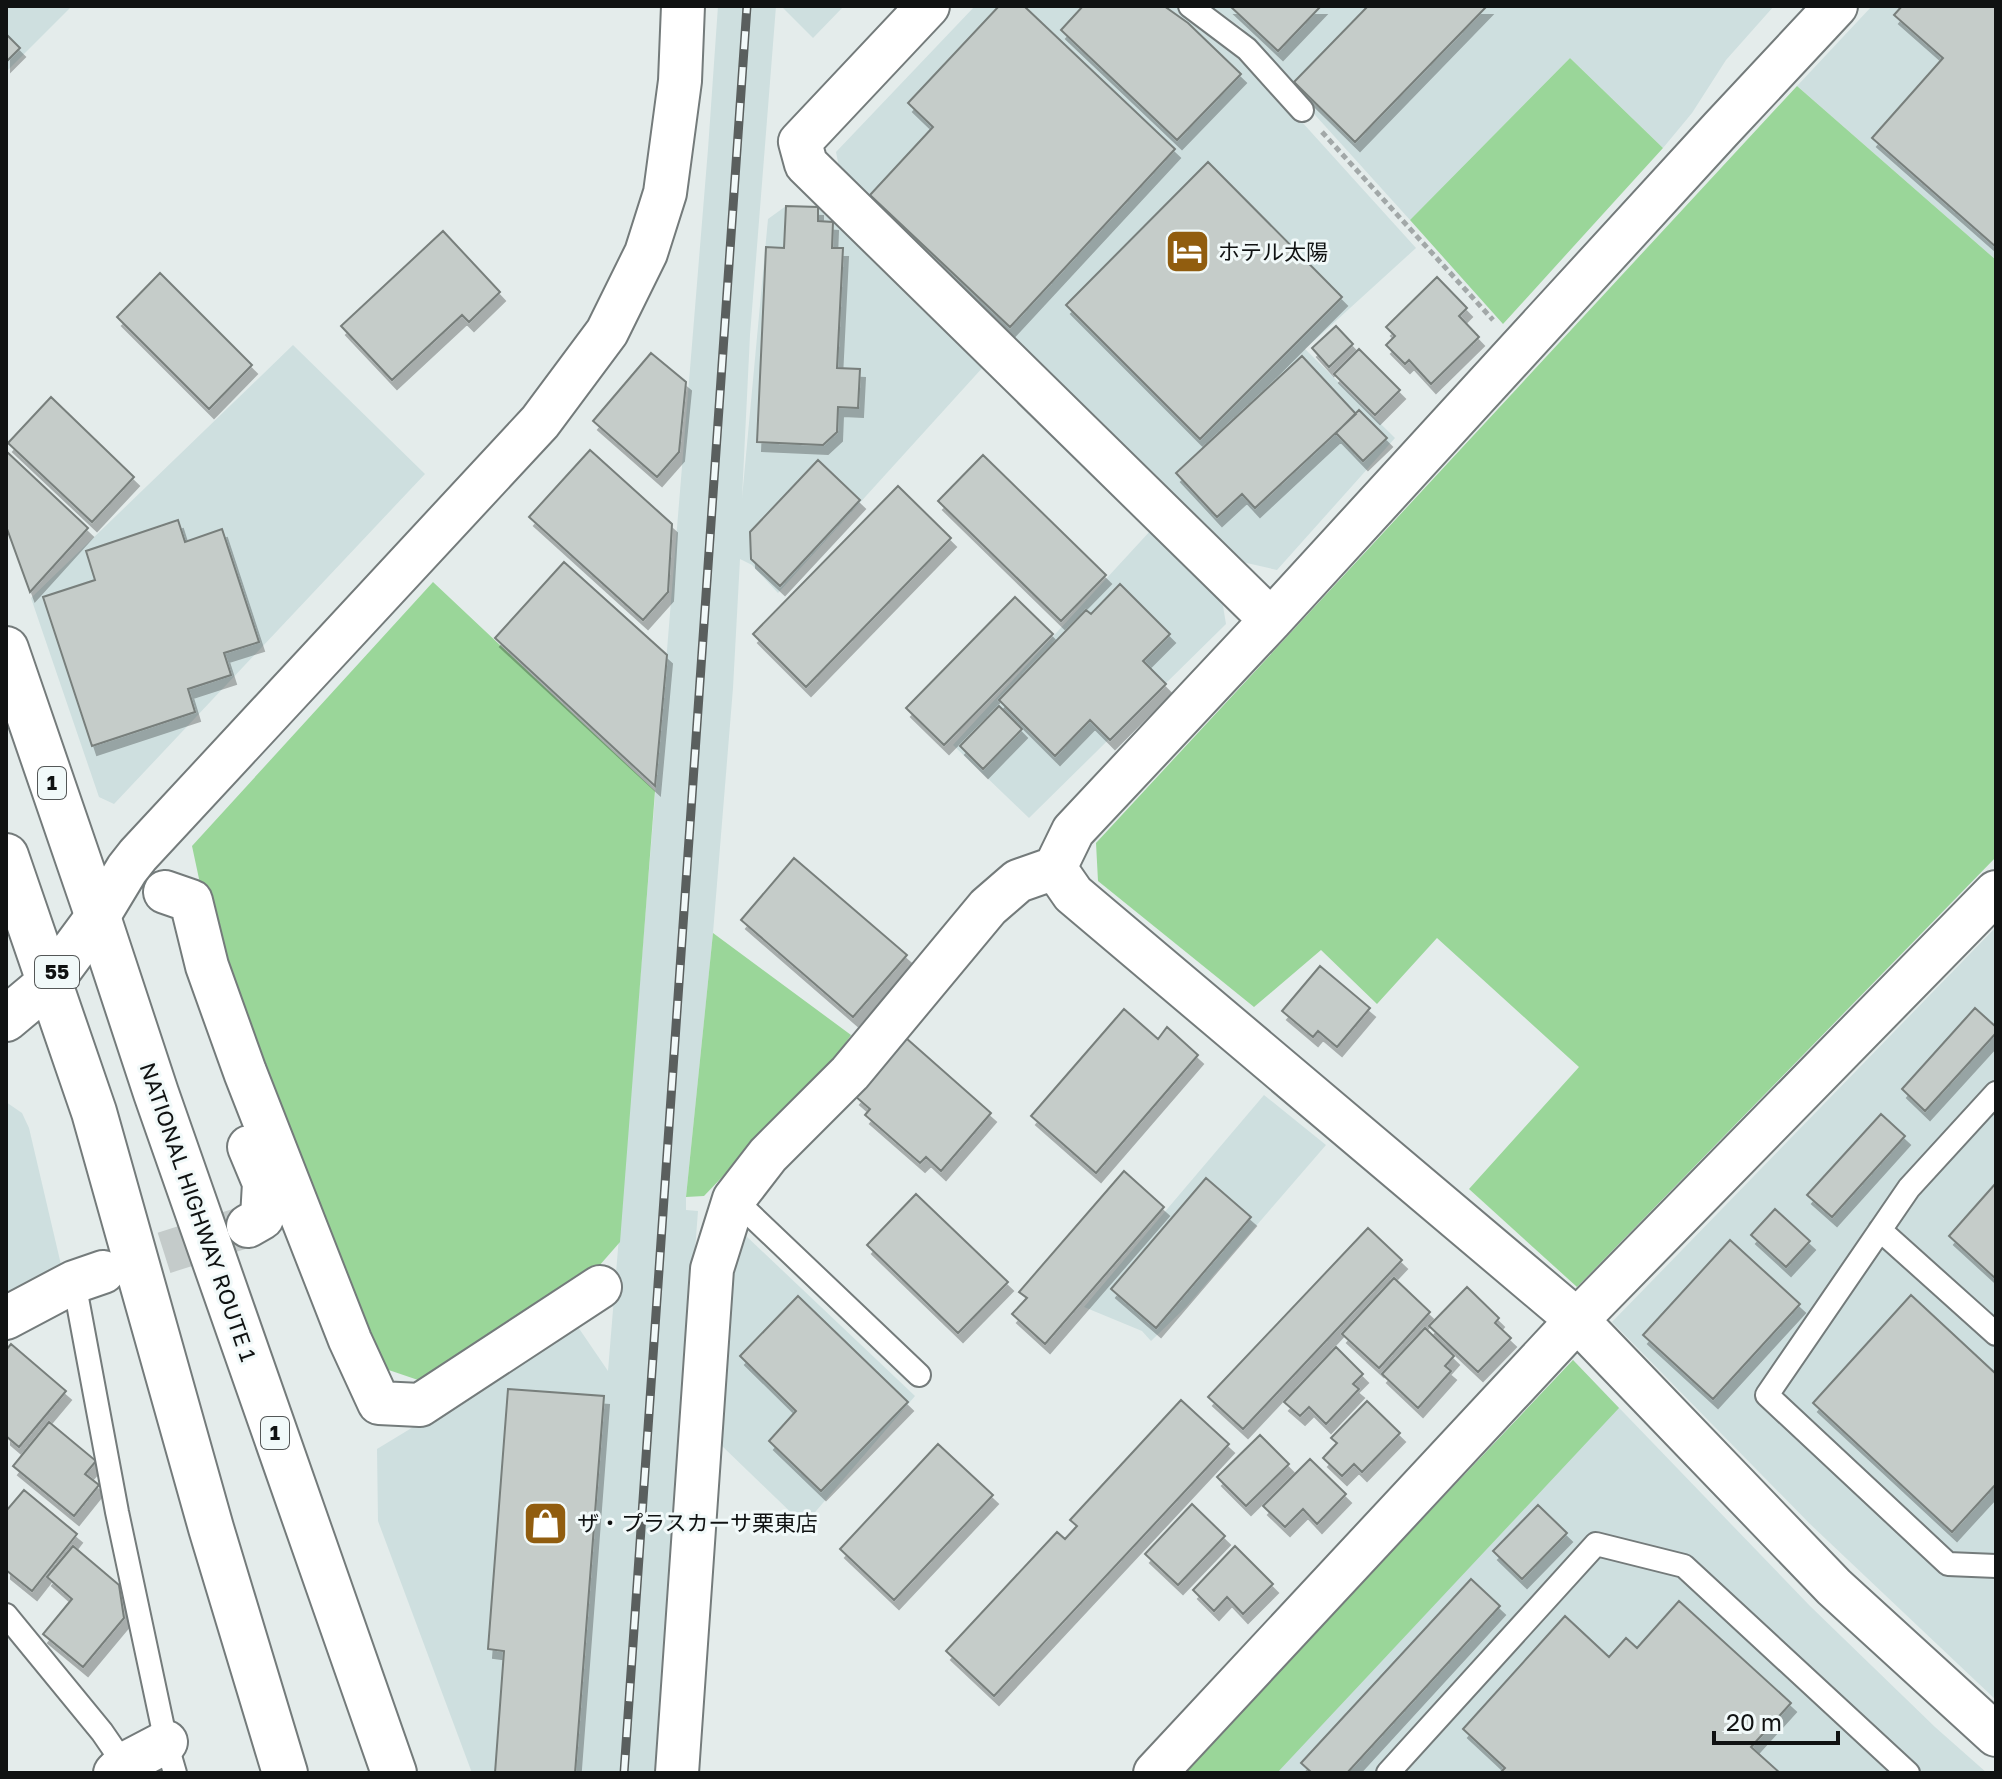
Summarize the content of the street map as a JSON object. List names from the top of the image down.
{
  "streets": {
    "main road": ["1", "55", "NATIONAL HIGHWAY ROUTE 1"]
  },
  "crossings": [
    ["55", "NATIONAL HIGHWAY ROUTE 1"]
  ],
  "places": {
    "hotel": ["ホテル太陽"],
    "shop": ["ザ・プラスカーサ栗東店"]
  },
  "scale_bar": "20 m"
}
